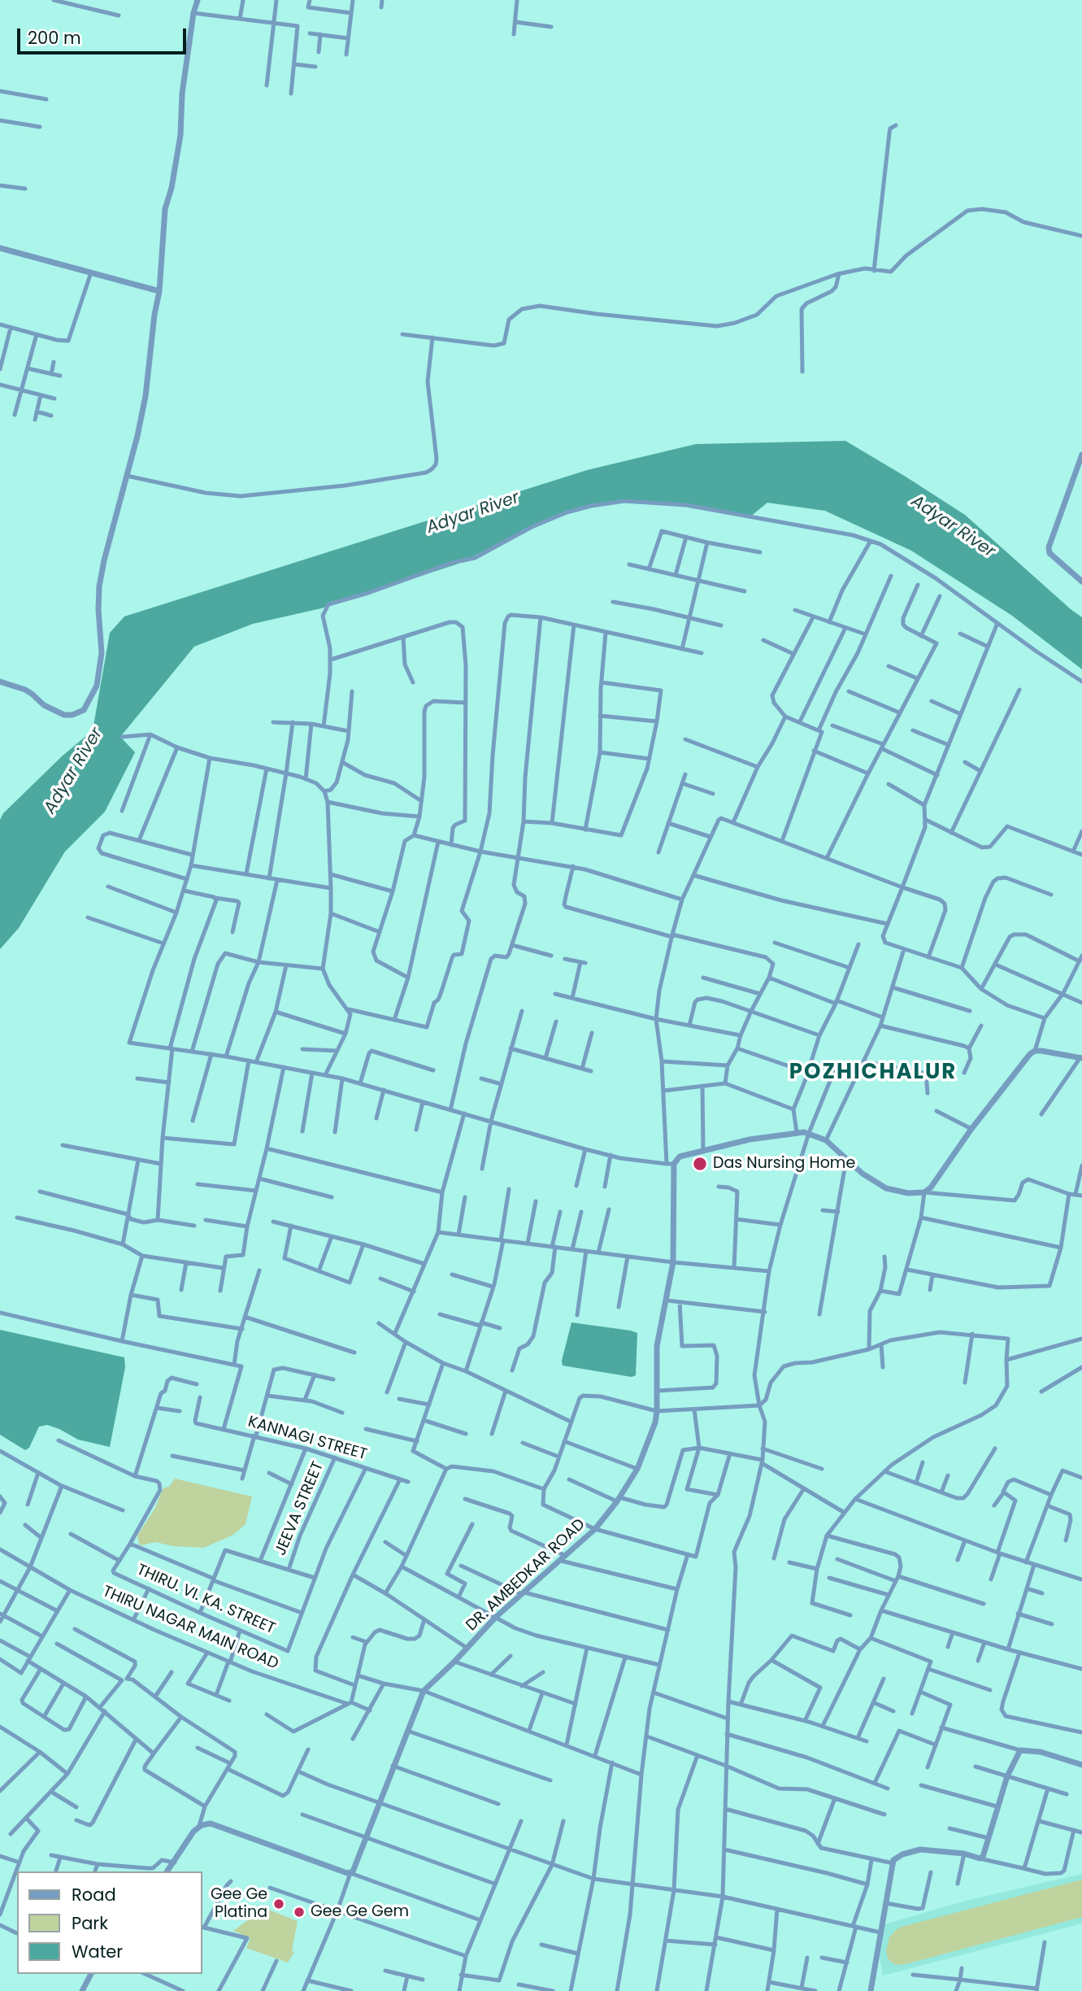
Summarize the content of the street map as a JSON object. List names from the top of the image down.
{
  "streets": {
    "street": [
      "KANNAGI STREET",
      "JEEVA STREET",
      "DR. AMBEDKAR ROAD",
      "THIRU. VI. KA. STREET",
      "THIRU NAGAR MAIN ROAD"
    ]
  },
  "crossings": [
    ["KANNAGI STREET", "JEEVA STREET"]
  ],
  "districts": ["POZHICHALUR"],
  "water": ["Adyar River"],
  "places": ["Das Nursing Home", "Gee Ge Platina", "Gee Ge Gem"],
  "legend": ["Road", "Park", "Water"],
  "scale_bar": "200 m"
}
